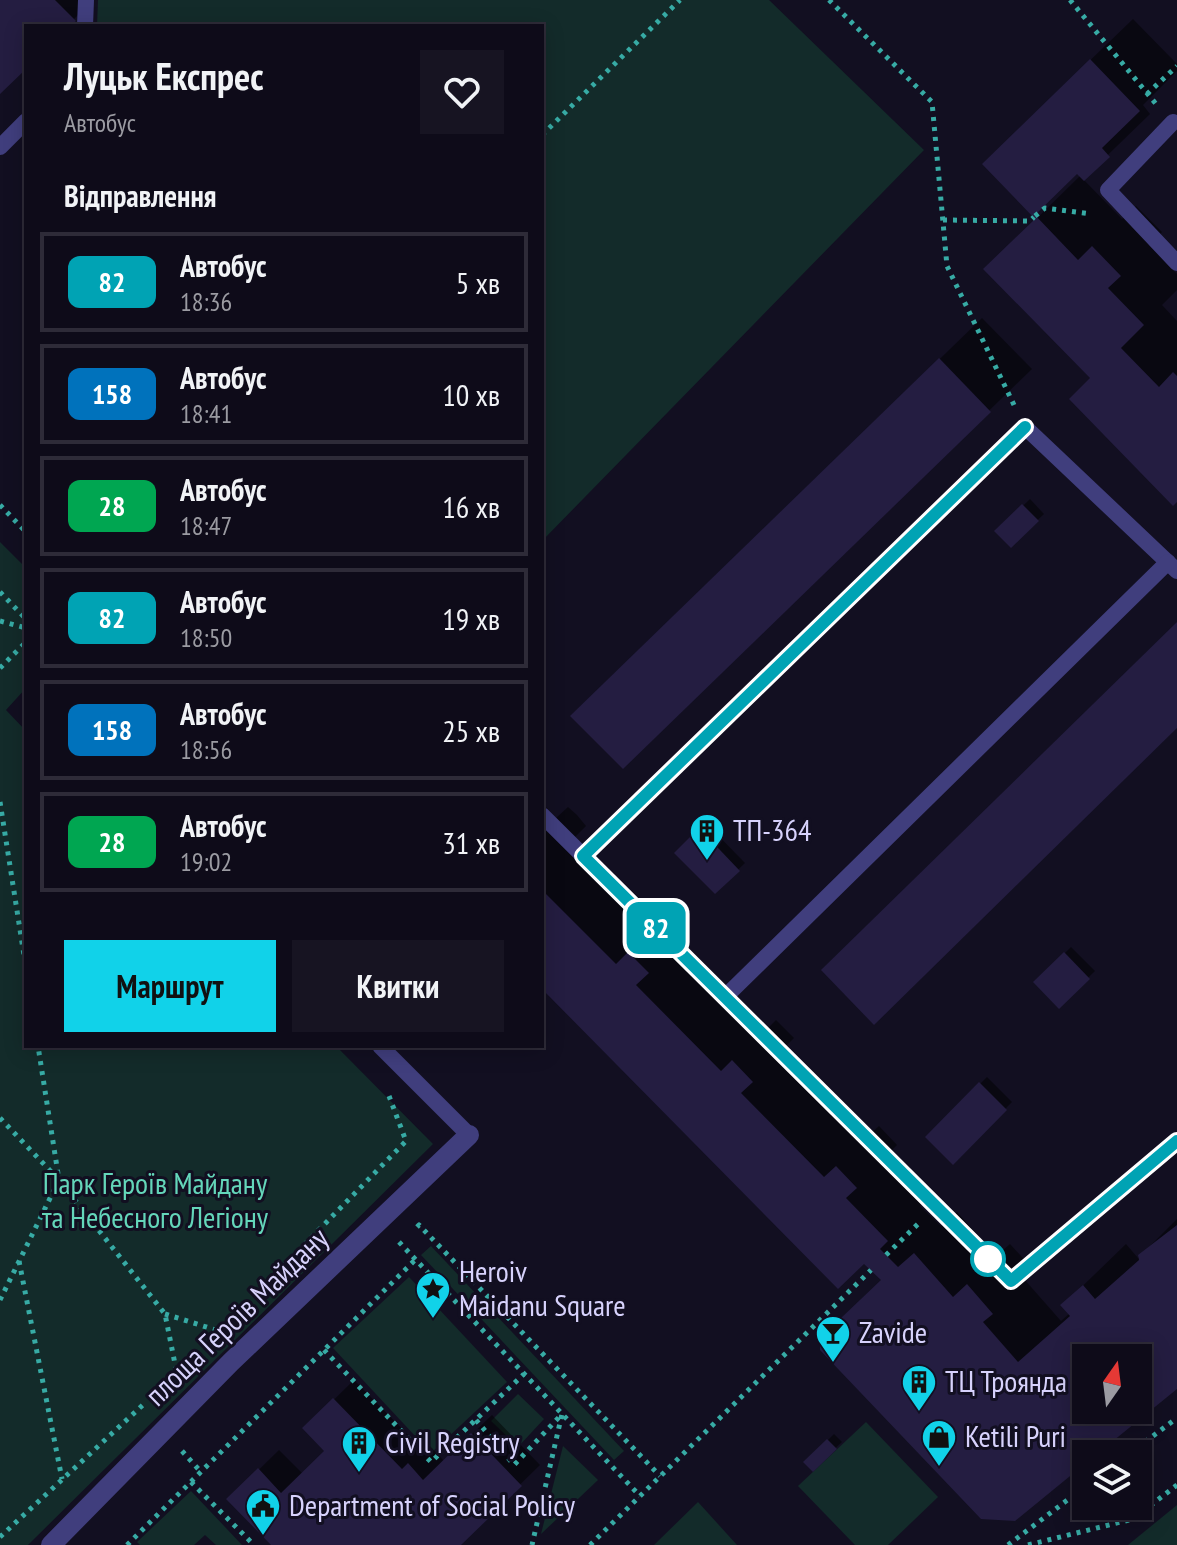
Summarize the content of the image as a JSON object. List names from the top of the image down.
{
  "streets": {
    "street": ["площа Героїв Майдану"]
  },
  "parks": ["Парк Героїв Майдану та Небесного Легіону"],
  "places": {
    "building": ["ТП-364", "ТЦ Троянда", "Civil Registry"],
    "place": ["Heroiv Maidanu Square"],
    "bar": ["Zavide"],
    "shop": ["Ketili Puri"],
    "public building": ["Department of Social Policy"]
  },
  "lines": ["bus line 82"],
  "north": "top",
  "page": {
    "on_map": "82",
    "heading": [
      ["Луцьк Експрес", "Автобус"],
      "Відправлення"
    ],
    "list": [
      {
        "mark": "82",
        "name": "Автобус",
        "note": "18:36",
        "value": "5 хв"
      },
      {
        "mark": "158",
        "name": "Автобус",
        "note": "18:41",
        "value": "10 хв"
      },
      {
        "mark": "28",
        "name": "Автобус",
        "note": "18:47",
        "value": "16 хв"
      },
      {
        "mark": "82",
        "name": "Автобус",
        "note": "18:50",
        "value": "19 хв"
      },
      {
        "mark": "158",
        "name": "Автобус",
        "note": "18:56",
        "value": "25 хв"
      },
      {
        "mark": "28",
        "name": "Автобус",
        "note": "19:02",
        "value": "31 хв"
      }
    ],
    "buttons": ["Маршрут", "Квитки"]
  }
}
